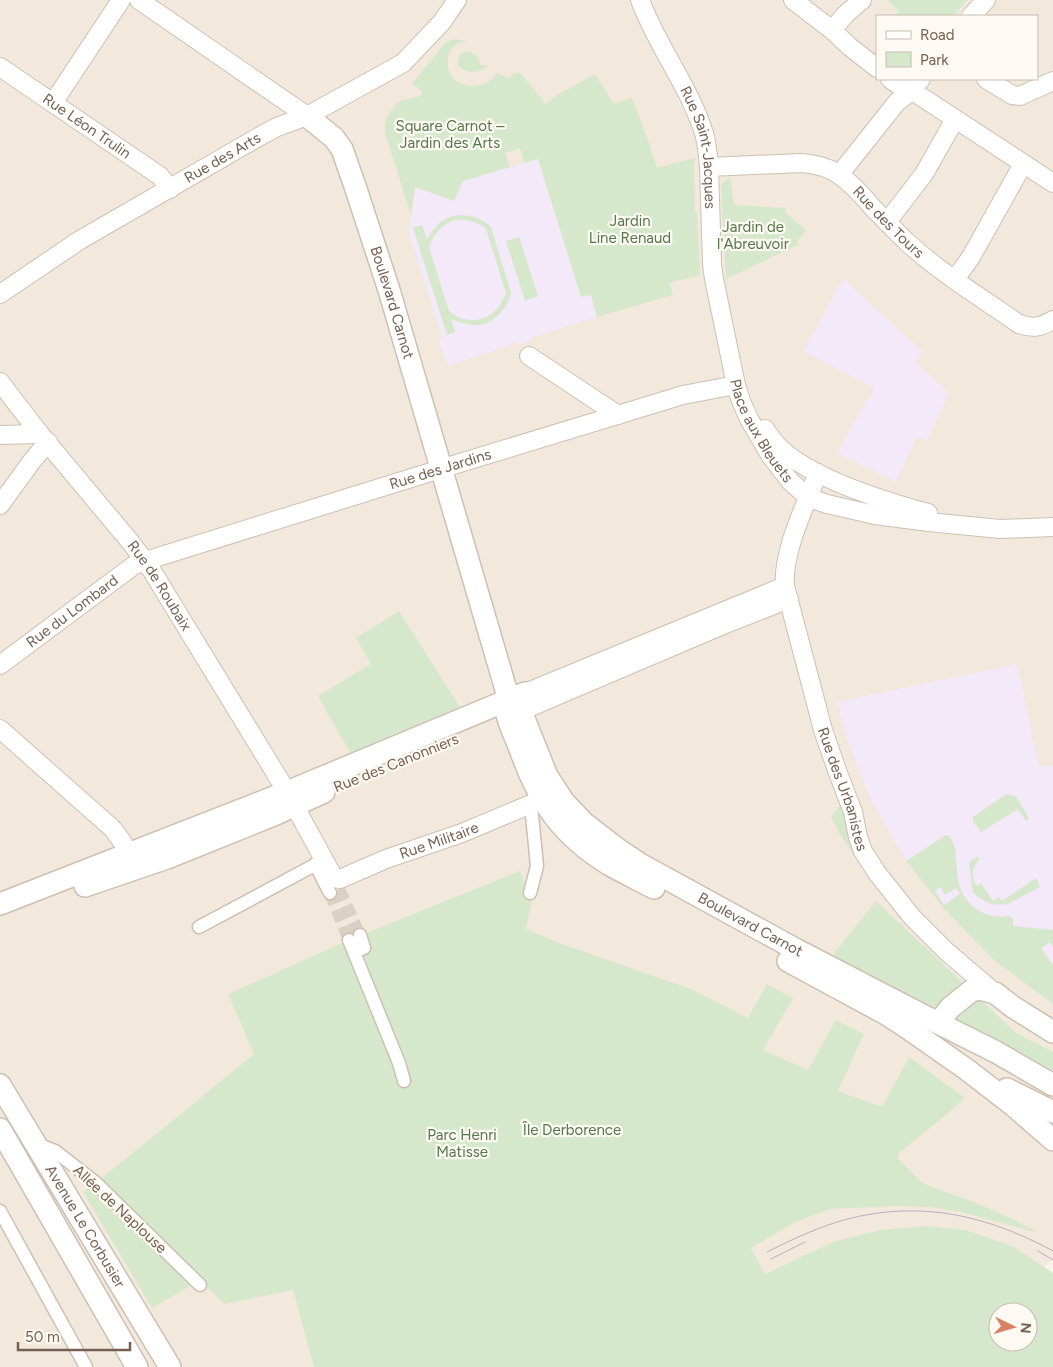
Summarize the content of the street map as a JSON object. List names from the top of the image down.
{
  "streets": {
    "street": [
      "Rue Léon Trulin",
      "Rue Saint-Jacques",
      "Rue des Arts",
      "Rue des Tours",
      "Boulevard Carnot",
      "Place aux Bleuets",
      "Rue des Jardins",
      "Rue de Roubaix",
      "Rue du Lombard",
      "Rue des Canonniers",
      "Rue des Urbanistes",
      "Rue Militaire",
      "Allée de Naplouse",
      "Avenue Le Corbusier"
    ]
  },
  "crossings": [
    ["Rue Léon Trulin", "Rue des Arts"],
    ["Rue Saint-Jacques", "Rue des Tours"],
    ["Rue Saint-Jacques", "Place aux Bleuets"],
    ["Rue Saint-Jacques", "Rue des Jardins"],
    ["Rue des Arts", "Boulevard Carnot"],
    ["Boulevard Carnot", "Rue des Jardins"],
    ["Boulevard Carnot", "Rue des Canonniers"],
    ["Boulevard Carnot", "Rue Militaire"],
    ["Place aux Bleuets", "Rue des Jardins"],
    ["Place aux Bleuets", "Rue des Urbanistes"],
    ["Rue des Jardins", "Rue de Roubaix"],
    ["Rue des Jardins", "Rue du Lombard"],
    ["Rue de Roubaix", "Rue du Lombard"],
    ["Rue de Roubaix", "Rue des Canonniers"],
    ["Rue de Roubaix", "Rue Militaire"],
    ["Rue des Canonniers", "Rue des Urbanistes"],
    ["Allée de Naplouse", "Avenue Le Corbusier"]
  ],
  "parks": [
    "Square Carnot – Jardin des Arts",
    "Jardin Line Renaud",
    "Jardin de l'Abreuvoir",
    "Île Derborence",
    "Parc Henri Matisse"
  ],
  "legend": ["Road", "Park"],
  "scale_bar": "50 m",
  "north": "right"
}
